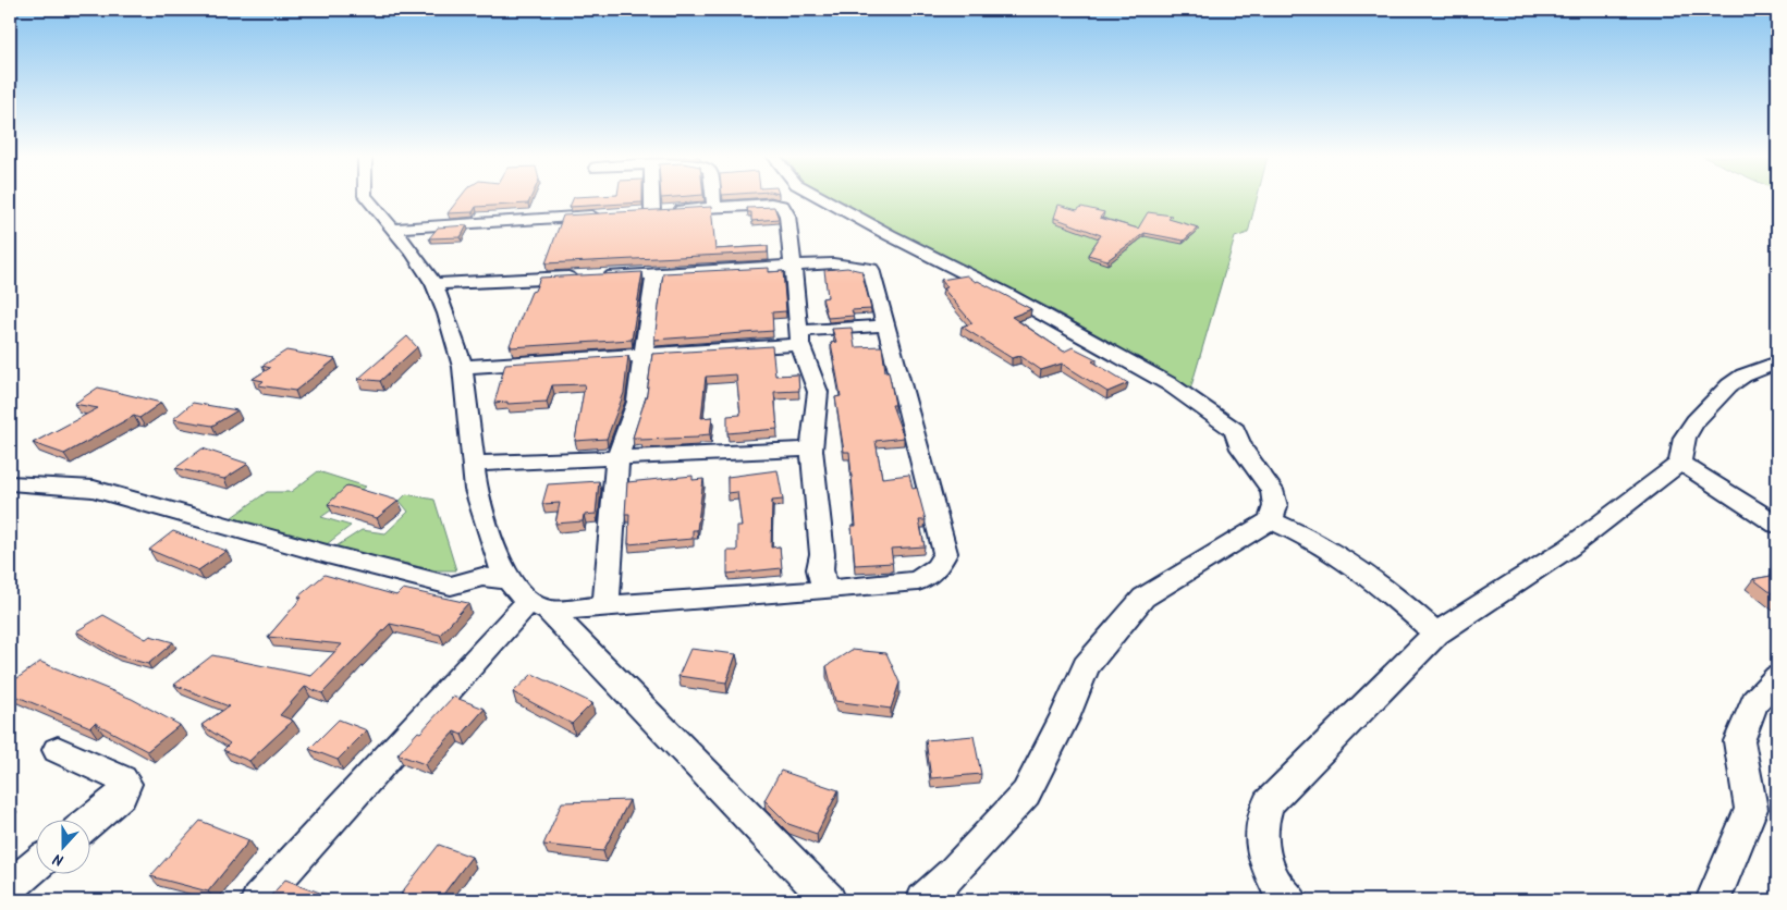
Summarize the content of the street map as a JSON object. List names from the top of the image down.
{
  "north": "bottom"
}
